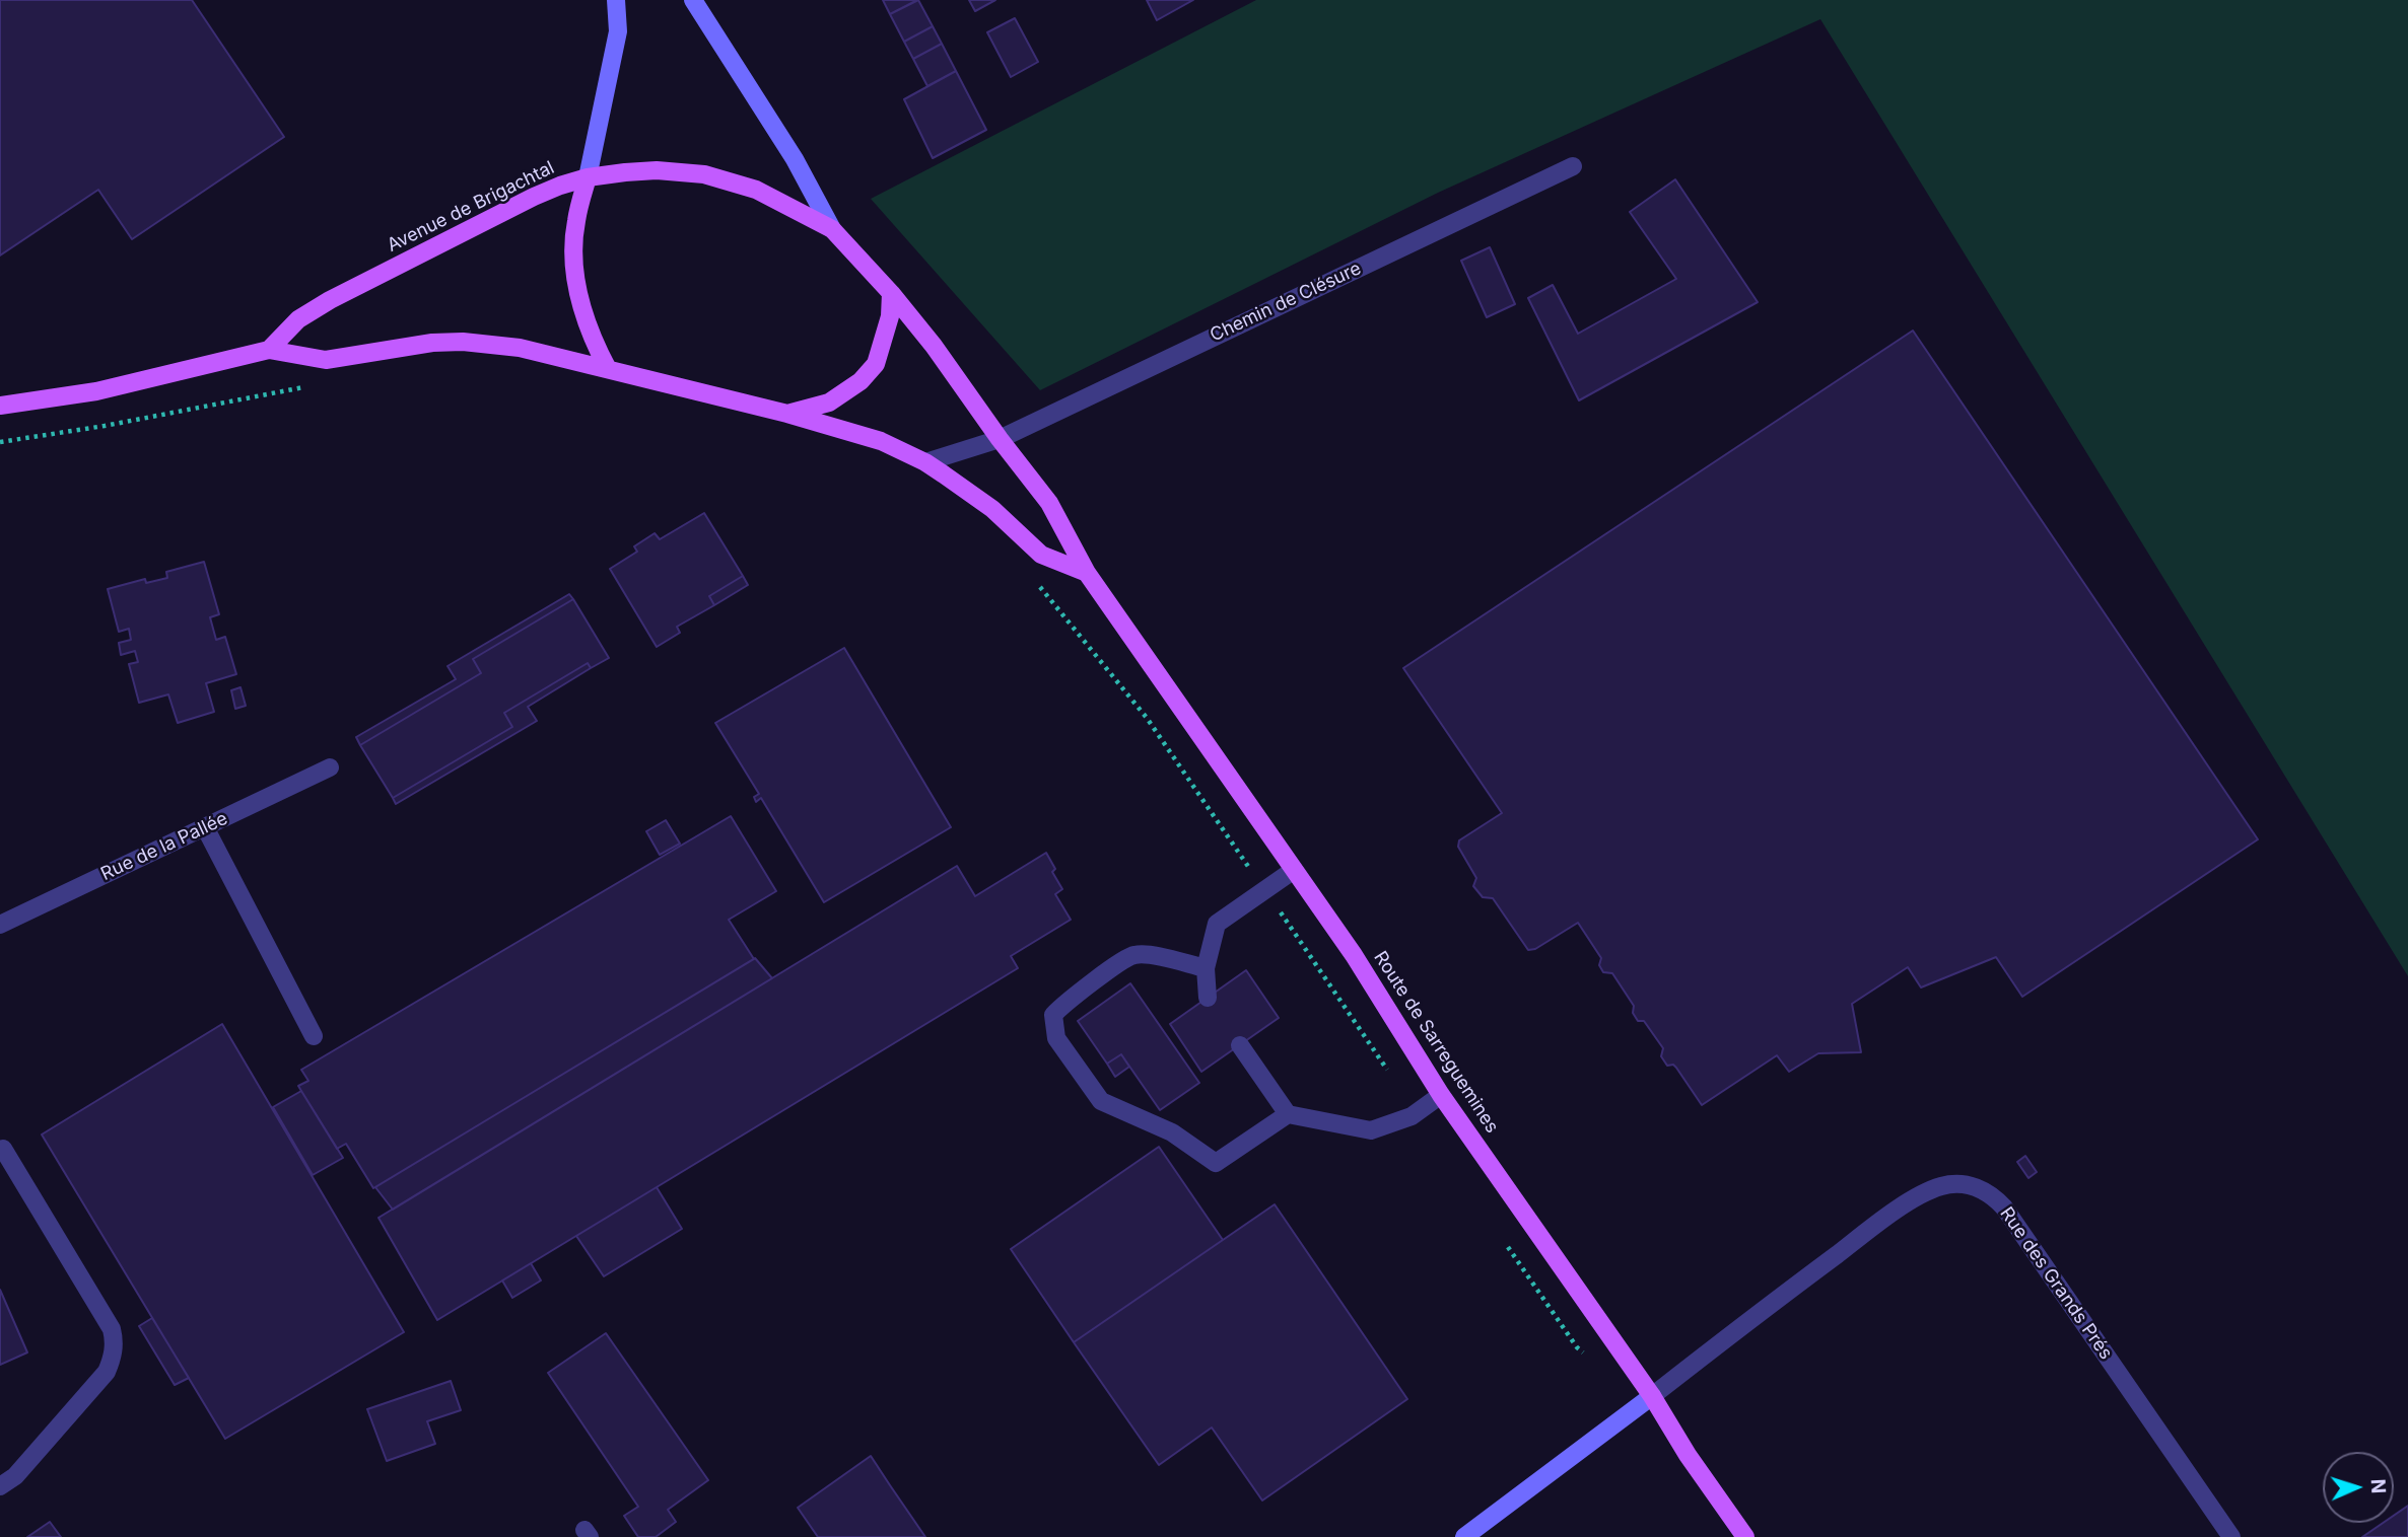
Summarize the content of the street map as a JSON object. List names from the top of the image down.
{
  "streets": {
    "main road": ["Avenue de Brigachtal", "Route de Sarreguemines"],
    "street": ["Chemin de Clésure", "Rue de la Pallée", "Rue des Grands Prés"]
  },
  "crossings": [
    ["Avenue de Brigachtal", "Route de Sarreguemines"],
    ["Chemin de Clésure", "Route de Sarreguemines"],
    ["Route de Sarreguemines", "Rue des Grands Prés"]
  ],
  "north": "right"
}
